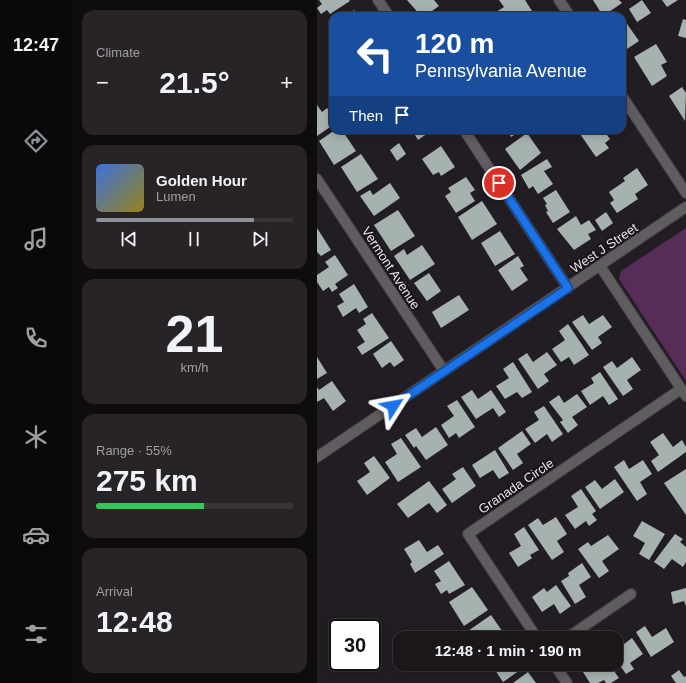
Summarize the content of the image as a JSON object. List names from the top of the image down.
{
  "streets": {
    "street": ["West J Street", "Vermont Avenue", "Granada Circle"]
  },
  "crossings": [
    ["West J Street", "Vermont Avenue"]
  ],
  "page": {
    "tabs": "12:47",
    "tile": [
      "Climate",
      ["21", "km/h"],
      ["Range · 55%", "275 km"],
      ["Arrival", "12:48"]
    ],
    "turn": ["120 m", "Pennsylvania Avenue"],
    "heat": ["−", "21.5°", "+"],
    "then": "Then",
    "song": ["Golden Hour", "Lumen"],
    "limit": "30",
    "trip": "12:48 · 1 min · 190 m"
  }
}
